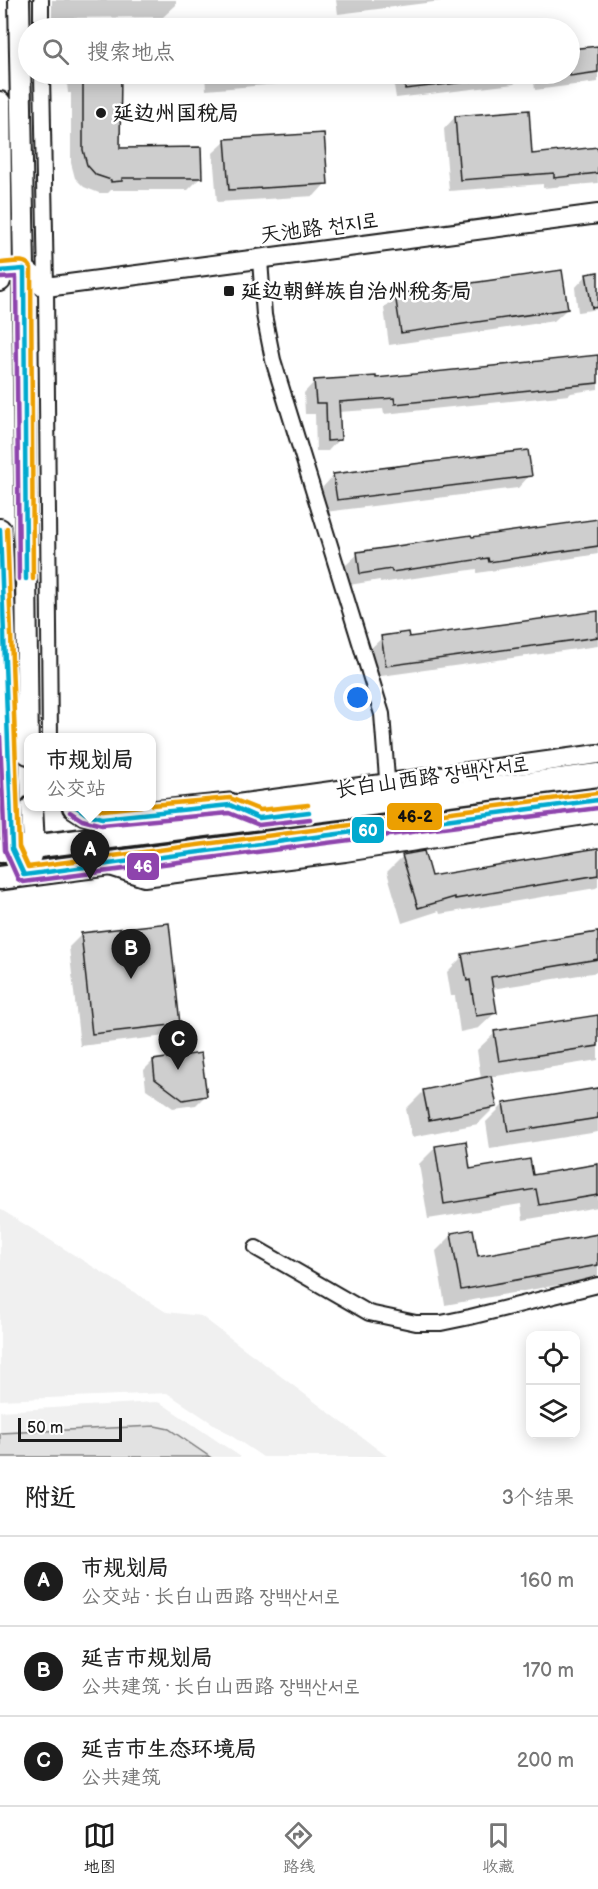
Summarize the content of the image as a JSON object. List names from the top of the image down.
{
  "streets": {
    "main road": ["天池路 천지로", "长白山西路 장백산서로"]
  },
  "places": {
    "other": ["延边州国税局"],
    "transit": ["延边朝鲜族自治州税务局"]
  },
  "lines": ["transit line 46-2", "transit line 60", "transit line 46"],
  "scale_bar": "50 m",
  "page": {
    "search": "搜索地点",
    "popup": ["市规划局", "公交站"],
    "pins": ["A", "B", "C"],
    "scale": "50 m",
    "heading": ["附近", "3个结果"],
    "list": [
      {
        "mark": "A",
        "name": "市规划局",
        "note": "公交站 · 长白山西路 장백산서로",
        "value": "160 m"
      },
      {
        "mark": "B",
        "name": "延吉市规划局",
        "note": "公共建筑 · 长白山西路 장백산서로",
        "value": "170 m"
      },
      {
        "mark": "C",
        "name": "延吉市生态环境局",
        "note": "公共建筑",
        "value": "200 m"
      }
    ],
    "nav": ["地图", "路线", "收藏"]
  }
}
